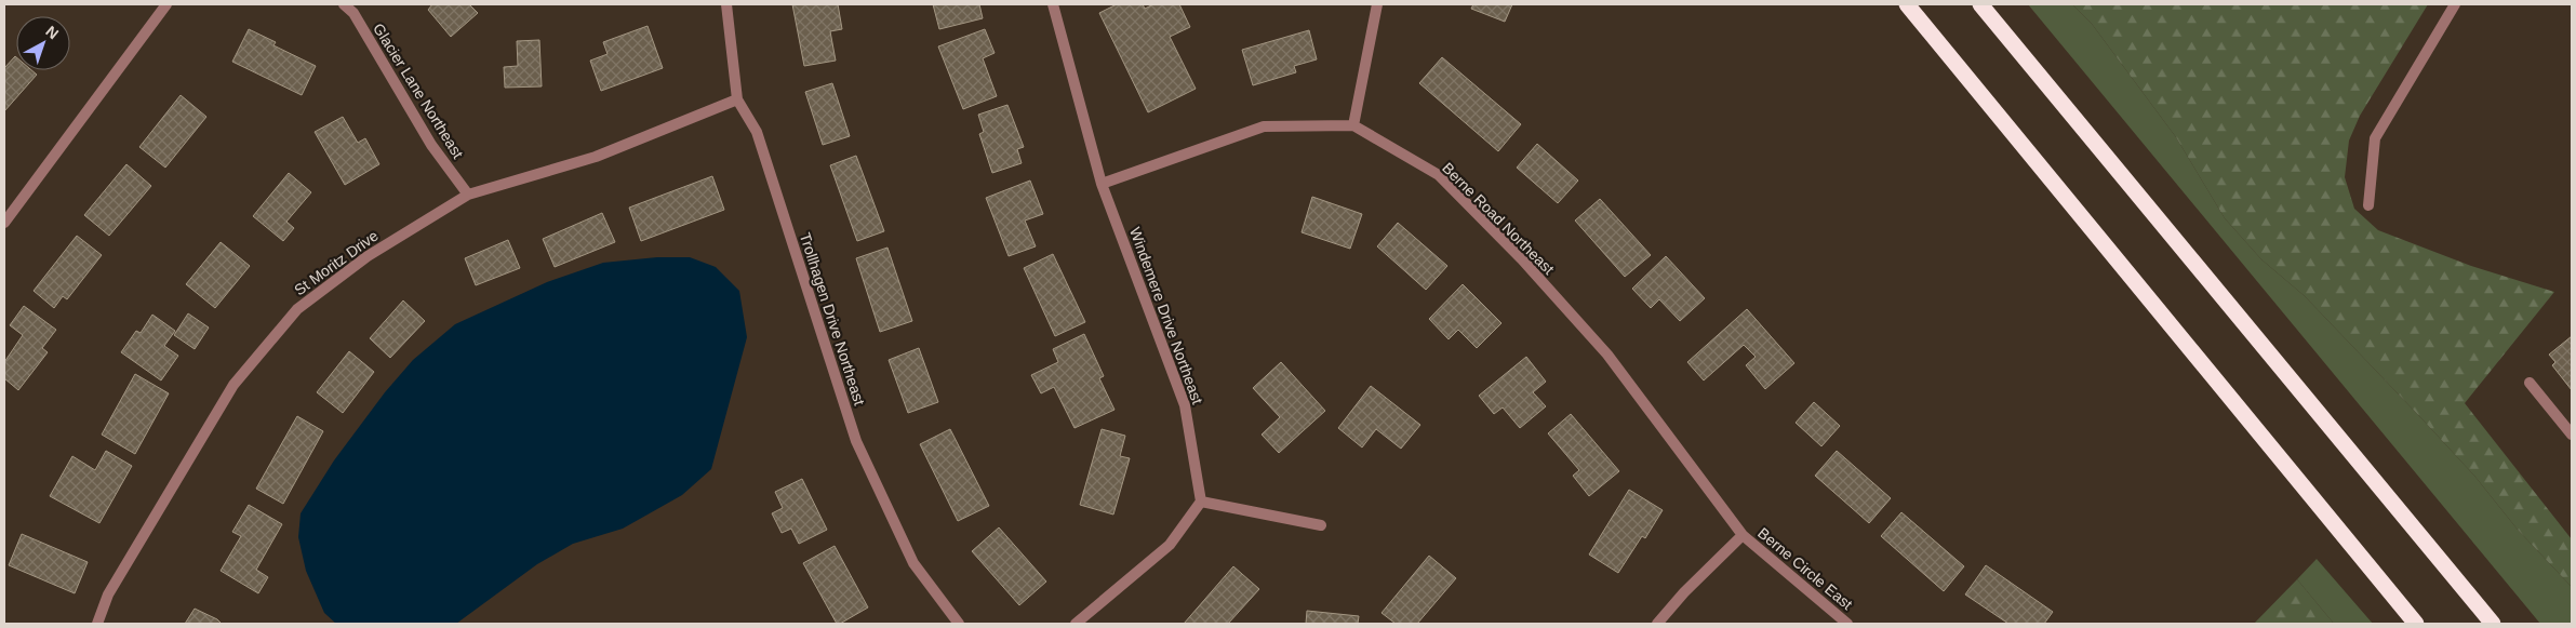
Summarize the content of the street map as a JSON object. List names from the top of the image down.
{
  "streets": {
    "street": [
      "Glacier Lane Northeast",
      "Berne Road Northeast",
      "St Moritz Drive",
      "Windemere Drive Northeast",
      "Trollhagen Drive Northeast",
      "Berne Circle East"
    ]
  },
  "crossings": [
    ["Glacier Lane Northeast", "St Moritz Drive"],
    ["Berne Road Northeast", "Berne Circle East"],
    ["St Moritz Drive", "Trollhagen Drive Northeast"]
  ],
  "north": "top right"
}
